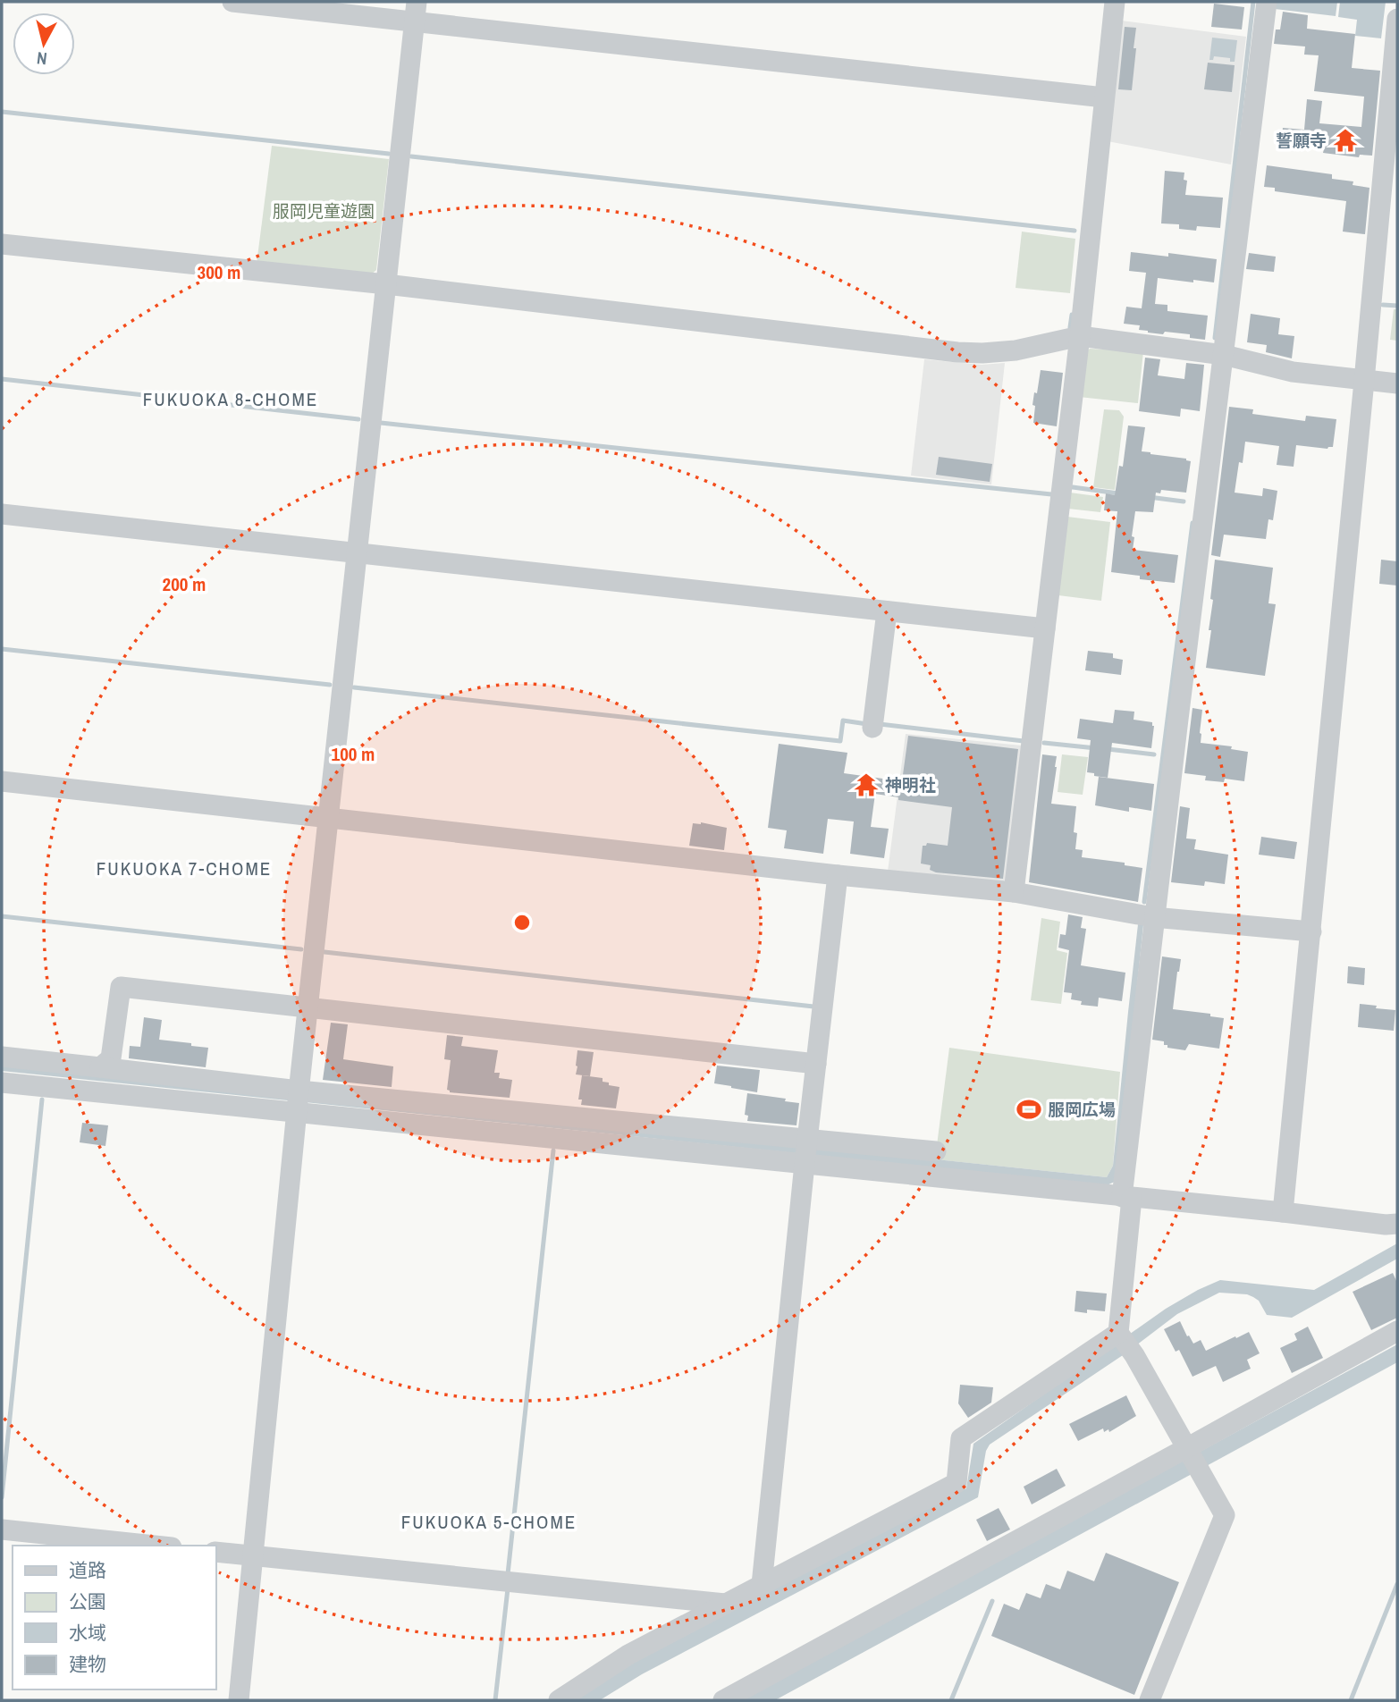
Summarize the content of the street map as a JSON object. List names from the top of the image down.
{
  "districts": ["FUKUOKA 8-CHOME", "FUKUOKA 7-CHOME", "FUKUOKA 5-CHOME"],
  "parks": ["服岡児童遊園"],
  "places": {
    "temple": ["誓願寺", "神明社"],
    "sports": ["服岡広場"]
  },
  "legend": [
    "道路",
    "公園",
    "水域",
    "建物"
  ],
  "north": "bottom",
  "rings": ["300 m", "200 m", "100 m"]
}
